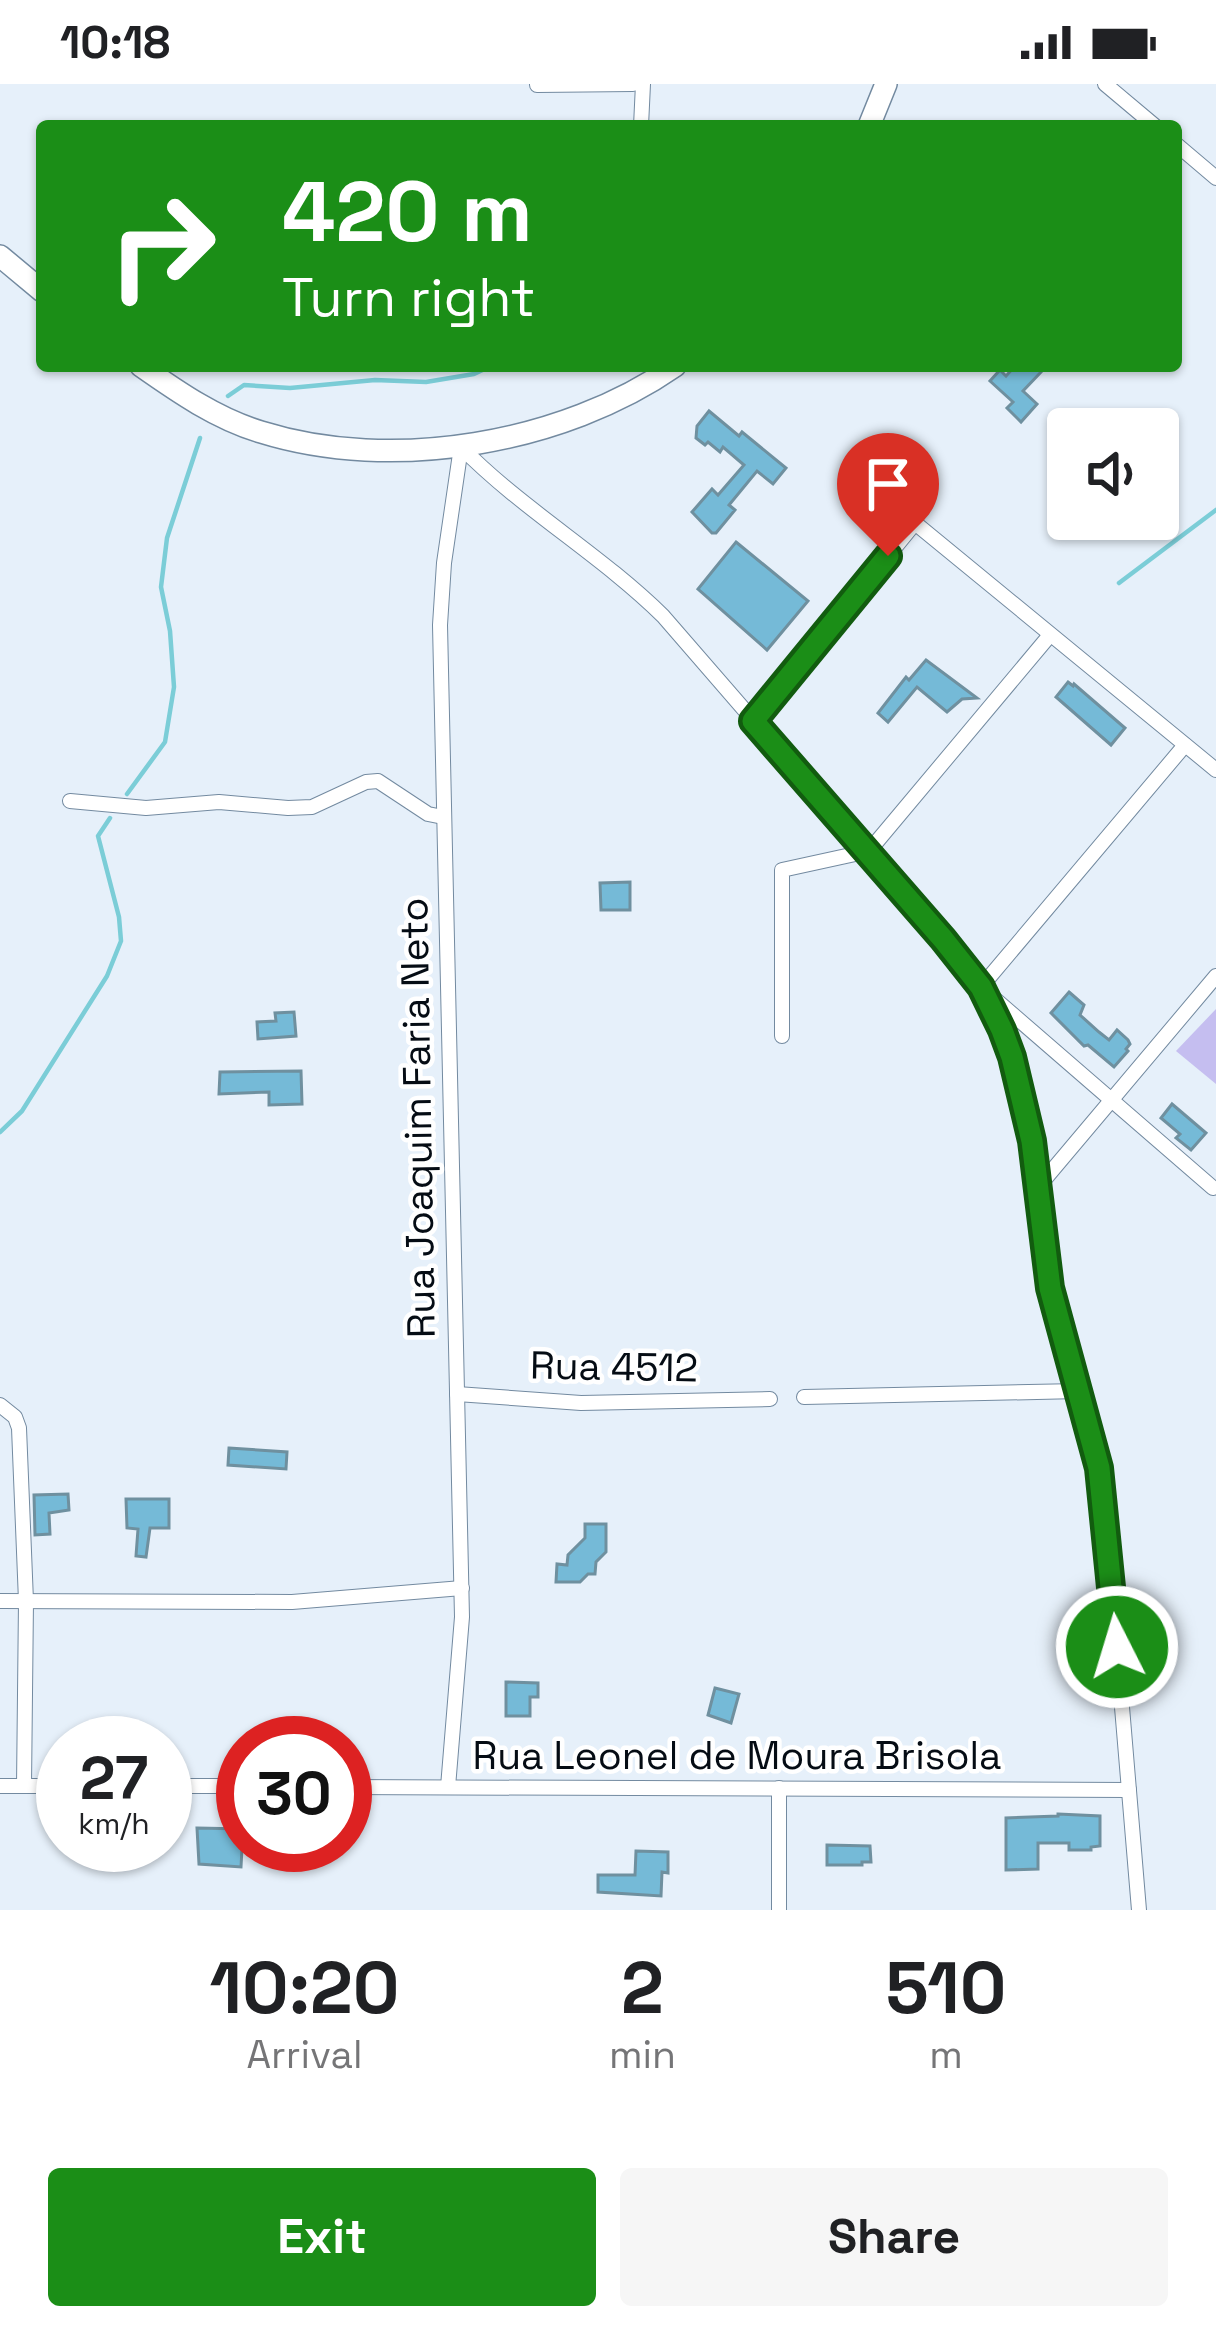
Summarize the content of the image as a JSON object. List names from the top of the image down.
{
  "streets": {
    "street": ["Rua Joaquim Faria Neto", "Rua 4512", "Rua Leonel de Moura Brisola"]
  },
  "crossings": [
    ["Rua Joaquim Faria Neto", "Rua 4512"],
    ["Rua Joaquim Faria Neto", "Rua Leonel de Moura Brisola"]
  ],
  "page": {
    "status": "10:18",
    "turn": ["420 m", "Turn right"],
    "speed": "27 km/h",
    "limit": "30",
    "eta": [
      "10:20",
      "Arrival",
      "2",
      "min",
      "510",
      "m"
    ],
    "buttons": ["Exit", "Share"]
  }
}
